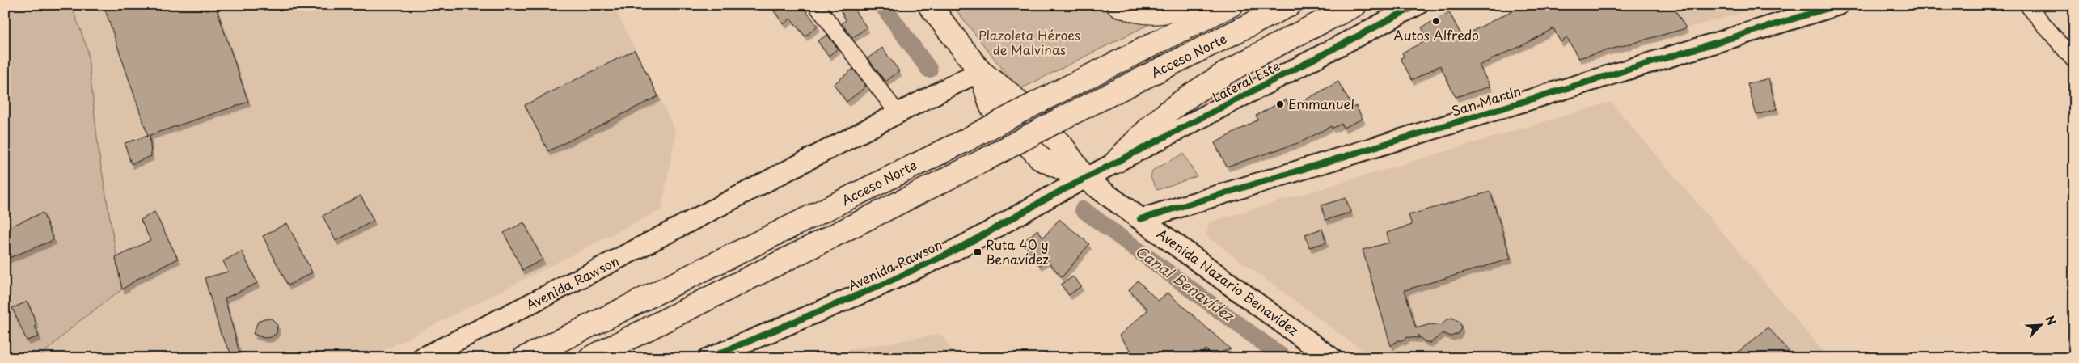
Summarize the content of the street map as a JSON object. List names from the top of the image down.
{
  "streets": {
    "main road": ["Acceso Norte", "Avenida Nazario Benavídez"],
    "street": ["Lateral Este", "San Martín", "Avenida Rawson"]
  },
  "crossings": [
    ["Lateral Este", "Avenida Rawson"],
    ["Lateral Este", "Avenida Nazario Benavídez"],
    ["San Martín", "Avenida Nazario Benavídez"],
    ["Avenida Rawson", "Avenida Nazario Benavídez"]
  ],
  "water": ["Canal Benavídez"],
  "parks": ["Plazoleta Héroes de Malvinas"],
  "places": {
    "other": ["Autos Alfredo", "Emmanuel"],
    "transit": ["Ruta 40 y Benavídez"]
  },
  "north": "top right"
}
